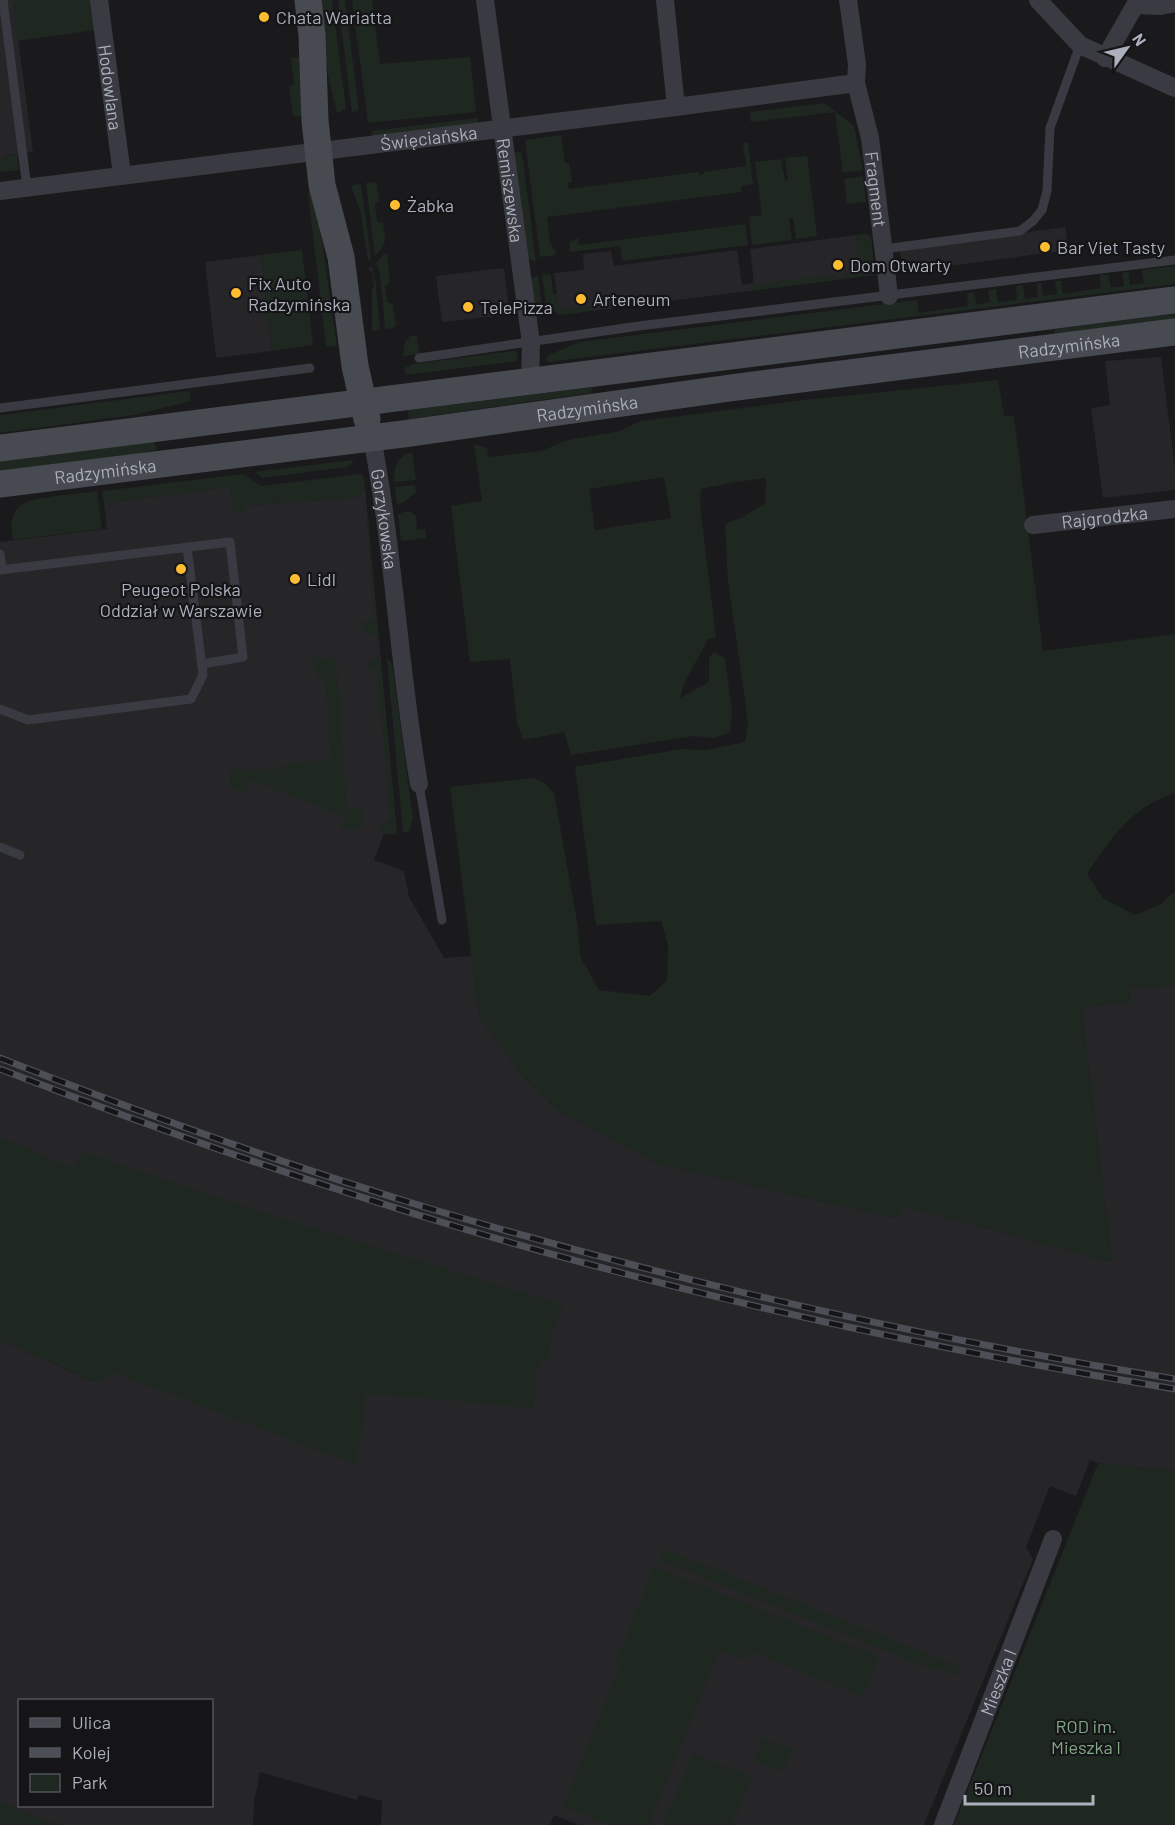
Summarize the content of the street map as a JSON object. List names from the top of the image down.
{
  "streets": {
    "main road": ["Radzymińska", "Gorzykowska"],
    "street": [
      "Hodowlana",
      "Święciańska",
      "Fragment",
      "Remiszewska",
      "Rajgrodzka",
      "Mieszka I"
    ]
  },
  "crossings": [
    ["Hodowlana", "Święciańska"],
    ["Święciańska", "Fragment"],
    ["Święciańska", "Remiszewska"],
    ["Święciańska", "Gorzykowska"],
    ["Remiszewska", "Radzymińska"],
    ["Radzymińska", "Gorzykowska"]
  ],
  "parks": ["ROD im. Mieszka I"],
  "places": [
    "Chata Wariatta",
    "Żabka",
    "Bar Viet Tasty",
    "Dom Otwarty",
    "Fix Auto Radzymińska",
    "Arteneum",
    "TelePizza",
    "Peugeot Polska Oddział w Warszawie",
    "Lidl"
  ],
  "legend": ["Ulica", "Kolej", "Park"],
  "scale_bar": "50 m",
  "north": "top right"
}
